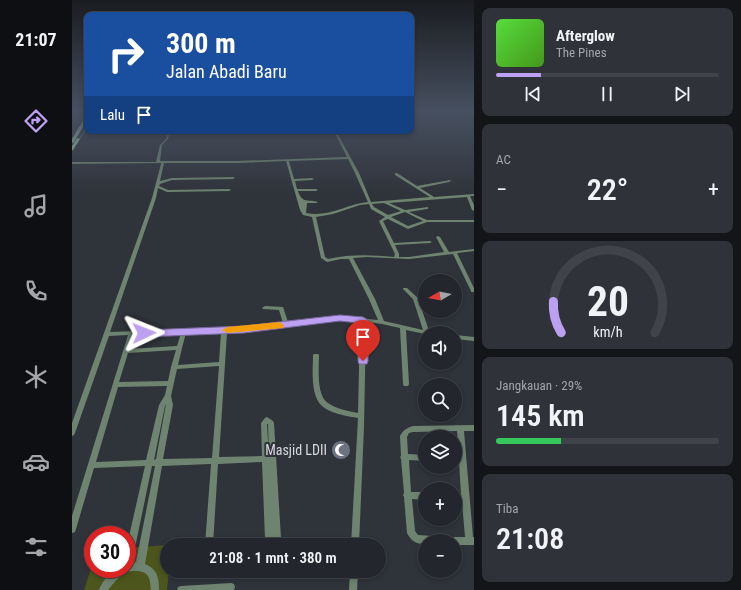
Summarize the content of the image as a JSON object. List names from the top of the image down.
{
  "places": {
    "mosque": ["Masjid LDII"]
  },
  "north": "left",
  "page": {
    "tabs": "21:07",
    "turn": ["300 m", "Jalan Abadi Baru"],
    "song": ["Afterglow", "The Pines"],
    "then": "Lalu",
    "tile": [
      "AC",
      ["Jangkauan · 29%", "145 km"],
      ["Tiba", "21:08"]
    ],
    "heat": ["−", "22°", "+"],
    "map_buttons": ["+", "−"],
    "limit": "30",
    "trip": "21:08 · 1 mnt · 380 m",
    "gauge": ["20", "km/h"]
  }
}
